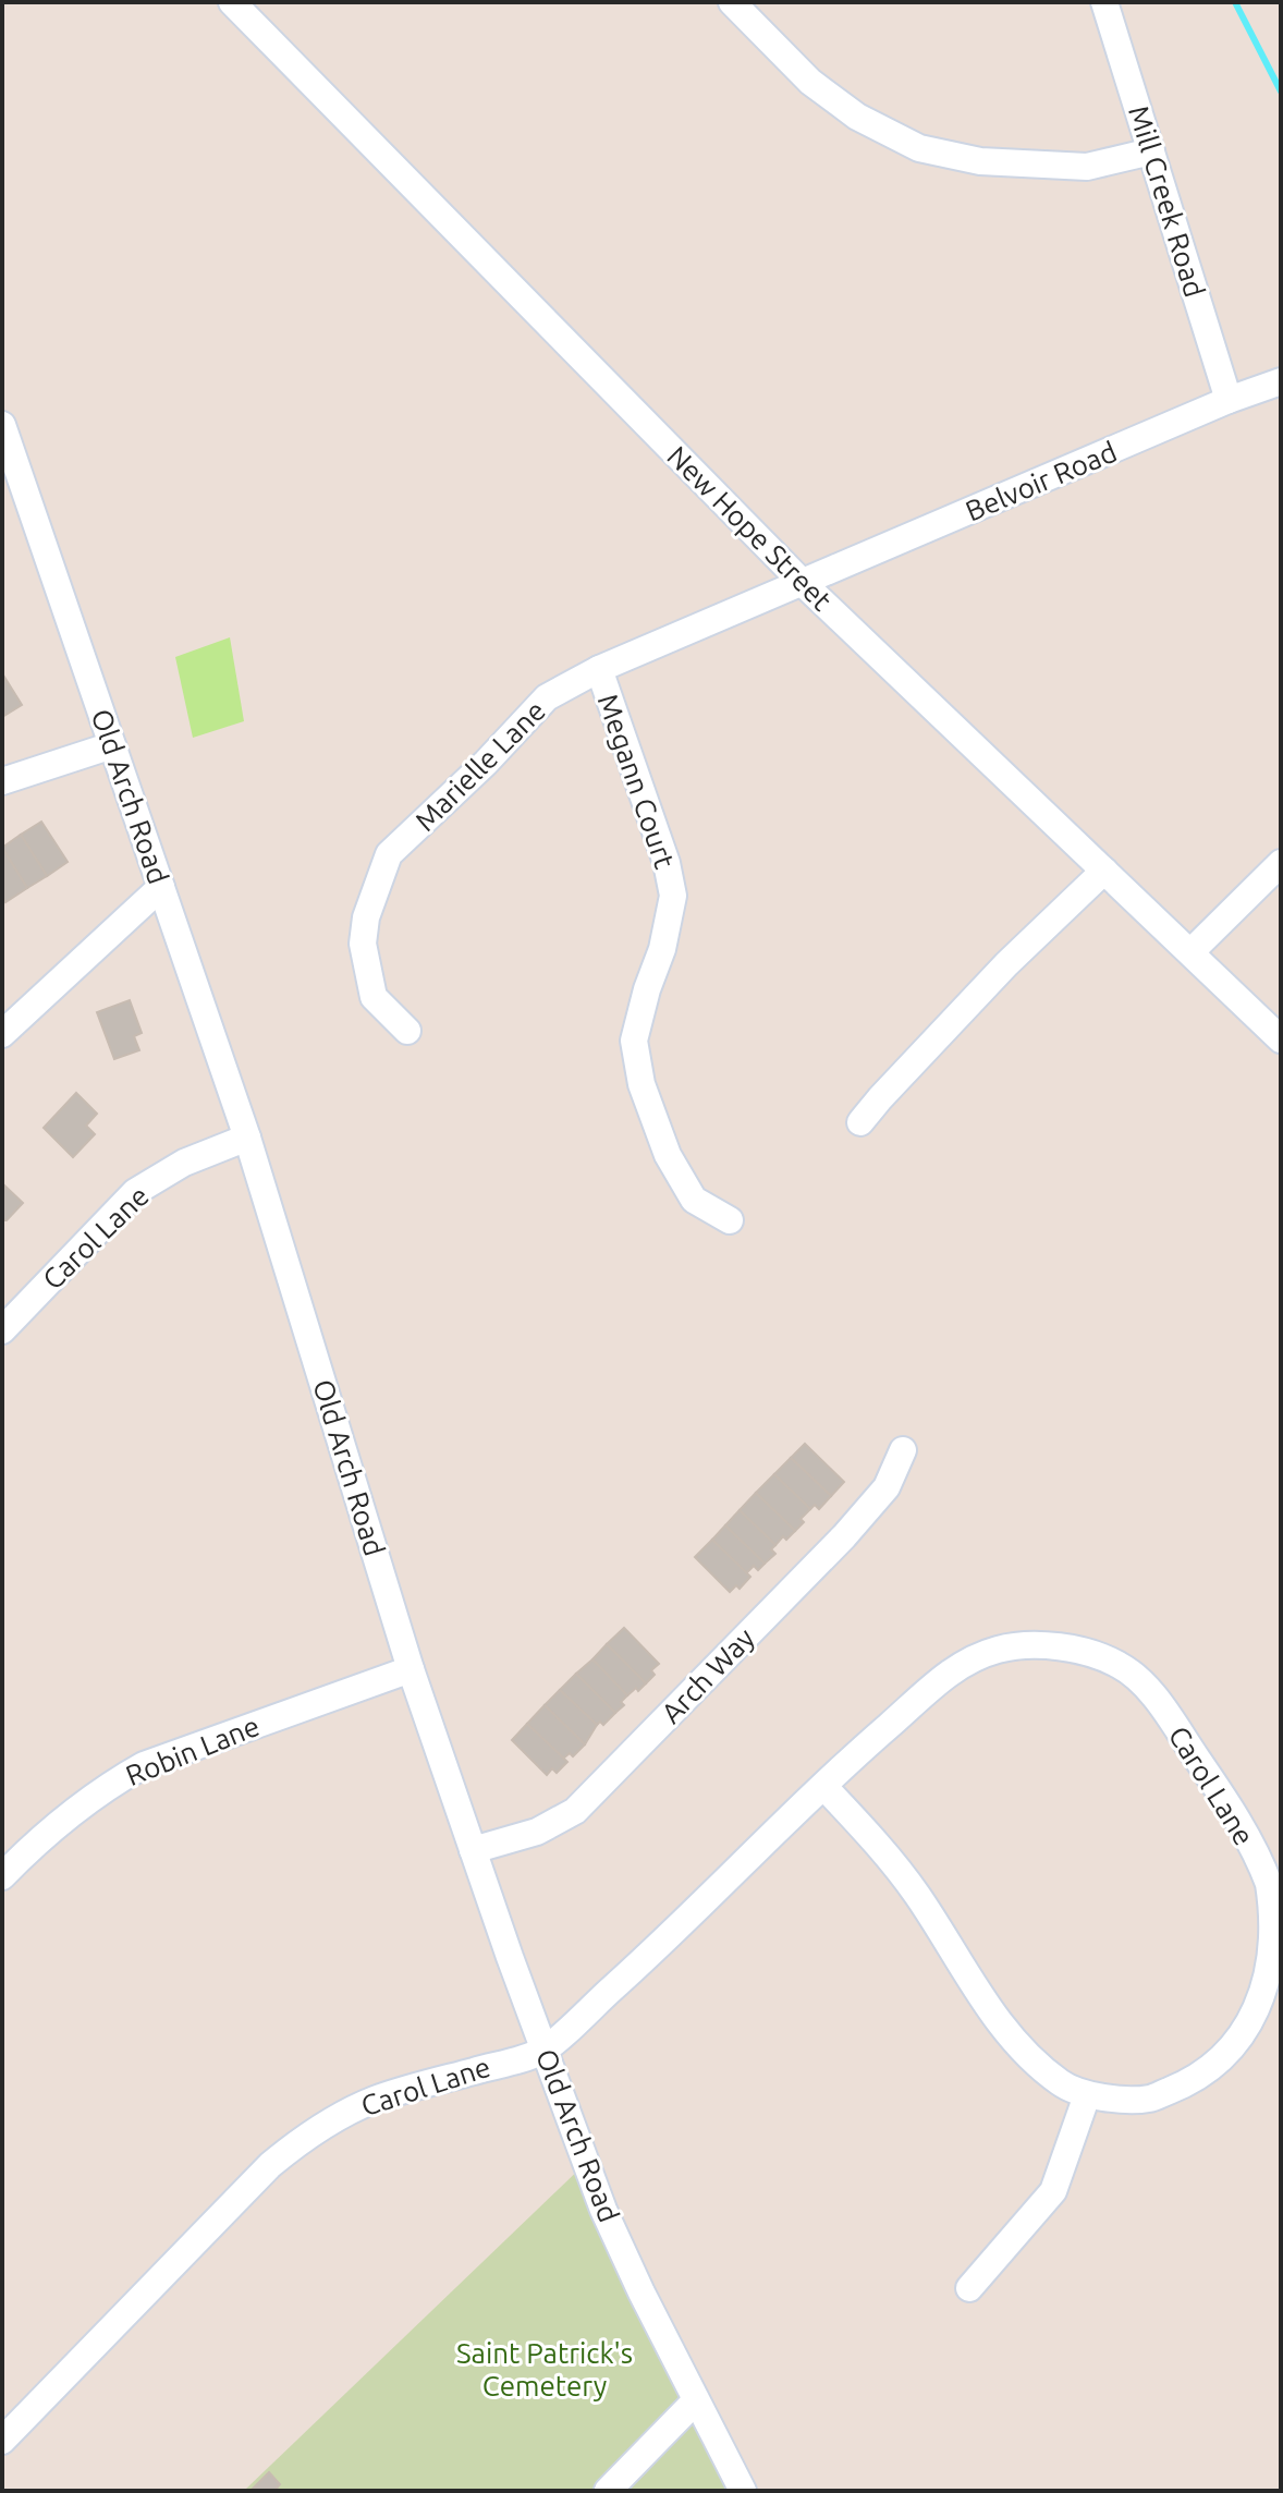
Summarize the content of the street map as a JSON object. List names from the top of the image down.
{
  "streets": {
    "street": [
      "Mill Creek Road",
      "Belvoir Road",
      "New Hope Street",
      "Marielle Lane",
      "Megann Court",
      "Old Arch Road",
      "Carol Lane",
      "Arch Way",
      "Robin Lane"
    ]
  },
  "crossings": [
    ["Mill Creek Road", "Belvoir Road"],
    ["Belvoir Road", "New Hope Street"],
    ["Belvoir Road", "Marielle Lane"],
    ["New Hope Street", "Marielle Lane"],
    ["Marielle Lane", "Megann Court"],
    ["Old Arch Road", "Carol Lane"],
    ["Old Arch Road", "Arch Way"],
    ["Old Arch Road", "Robin Lane"]
  ],
  "parks": ["Saint Patrick's Cemetery"]
}
